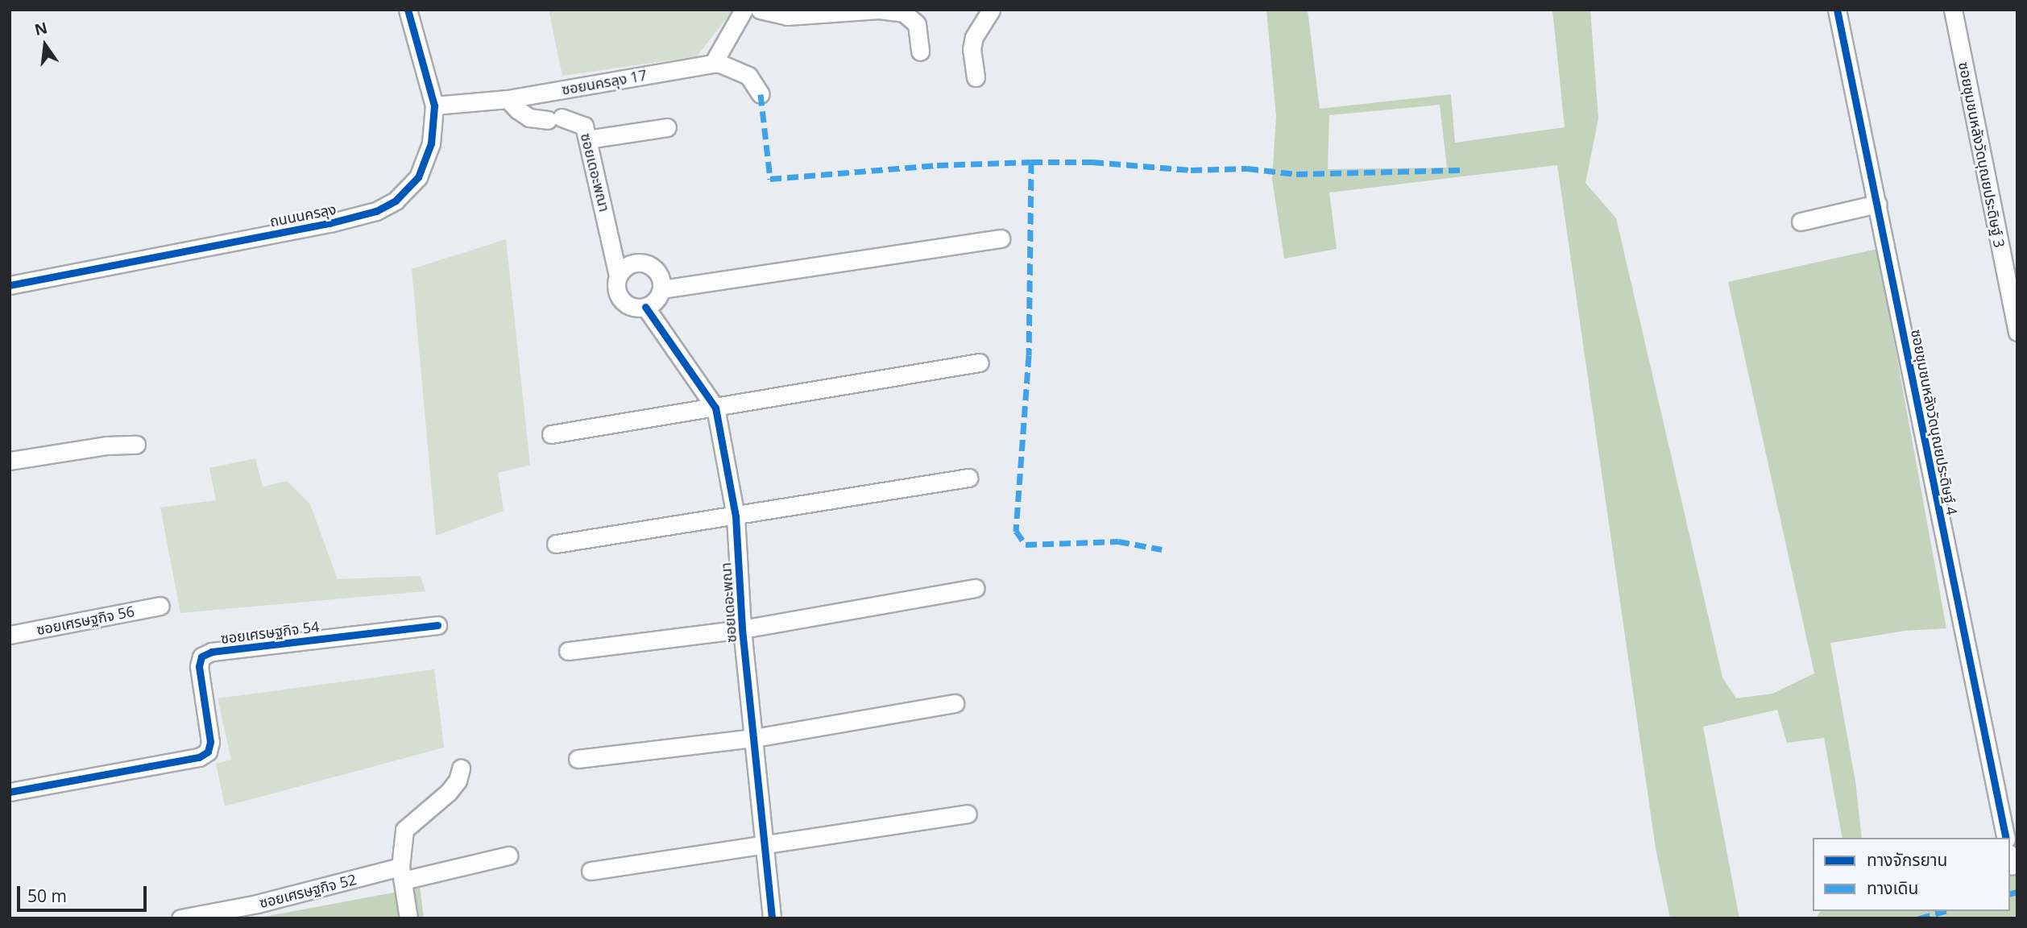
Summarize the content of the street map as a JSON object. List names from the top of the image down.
{
  "streets": {
    "street": [
      "ซอยนครลุง 17",
      "ซอยชุมชนหลังวัดบุณยประดิษฐ์ 3",
      "ซอยเดอะพณา",
      "ถนนนครลุง",
      "ซอยชุมชนหลังวัดบุณยประดิษฐ์ 4",
      "ซอยเศรษฐกิจ 56",
      "ซอยเศรษฐกิจ 54",
      "ซอยเศรษฐกิจ 52"
    ]
  },
  "crossings": [
    ["ซอยนครลุง 17", "ซอยเดอะพณา"],
    ["ซอยนครลุง 17", "ถนนนครลุง"]
  ],
  "legend": ["ทางจักรยาน", "ทางเดิน"],
  "scale_bar": "50 m",
  "north": "top"
}
